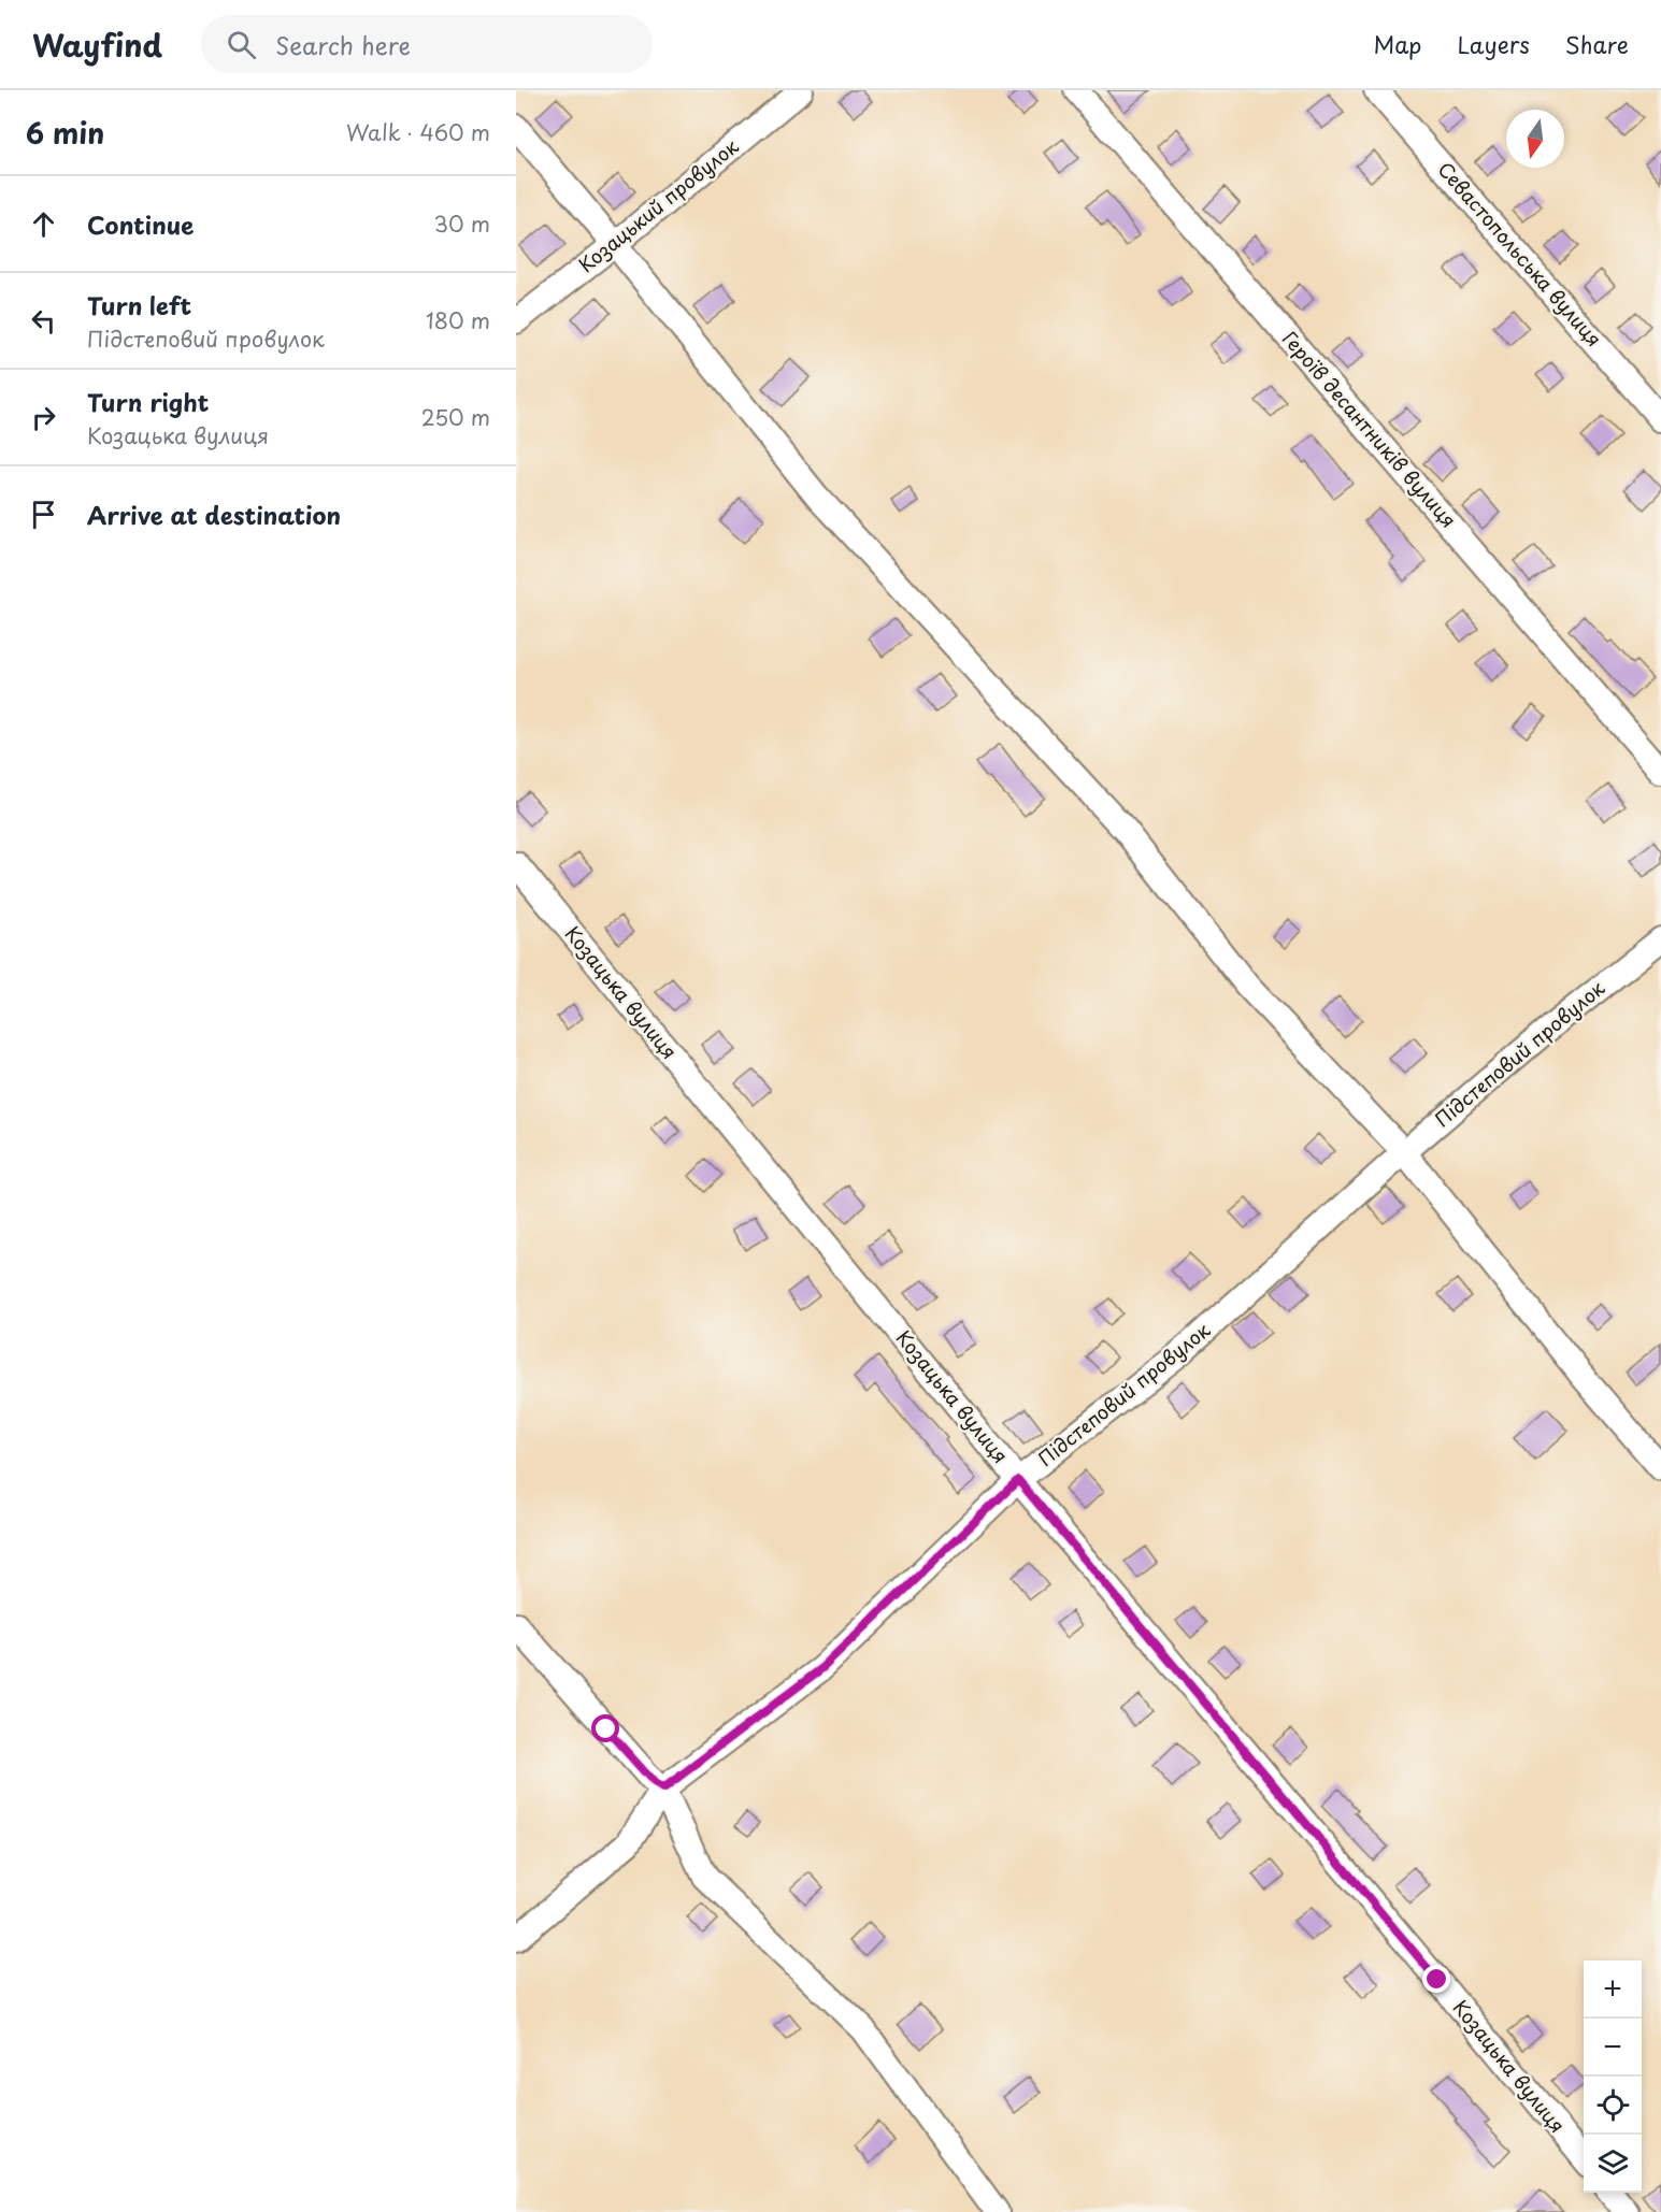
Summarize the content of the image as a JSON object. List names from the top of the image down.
{
  "streets": {
    "street": [
      "Козацький провулок",
      "Севастопольська вулиця",
      "Героїв десантників вулиця",
      "Козацька вулиця",
      "Підстеповий провулок"
    ]
  },
  "crossings": [
    ["Козацька вулиця", "Підстеповий провулок"]
  ],
  "north": "bottom",
  "page": {
    "header": "Wayfind",
    "search": "Search here",
    "nav": ["Map", "Layers", "Share"],
    "heading": ["6 min", "Walk · 460 m"],
    "list": [
      ["Continue", "30 m"],
      ["Turn left", "Підстеповий провулок", "180 m"],
      ["Turn right", "Козацька вулиця", "250 m"],
      "Arrive at destination"
    ],
    "map_buttons": ["+", "−"]
  }
}
